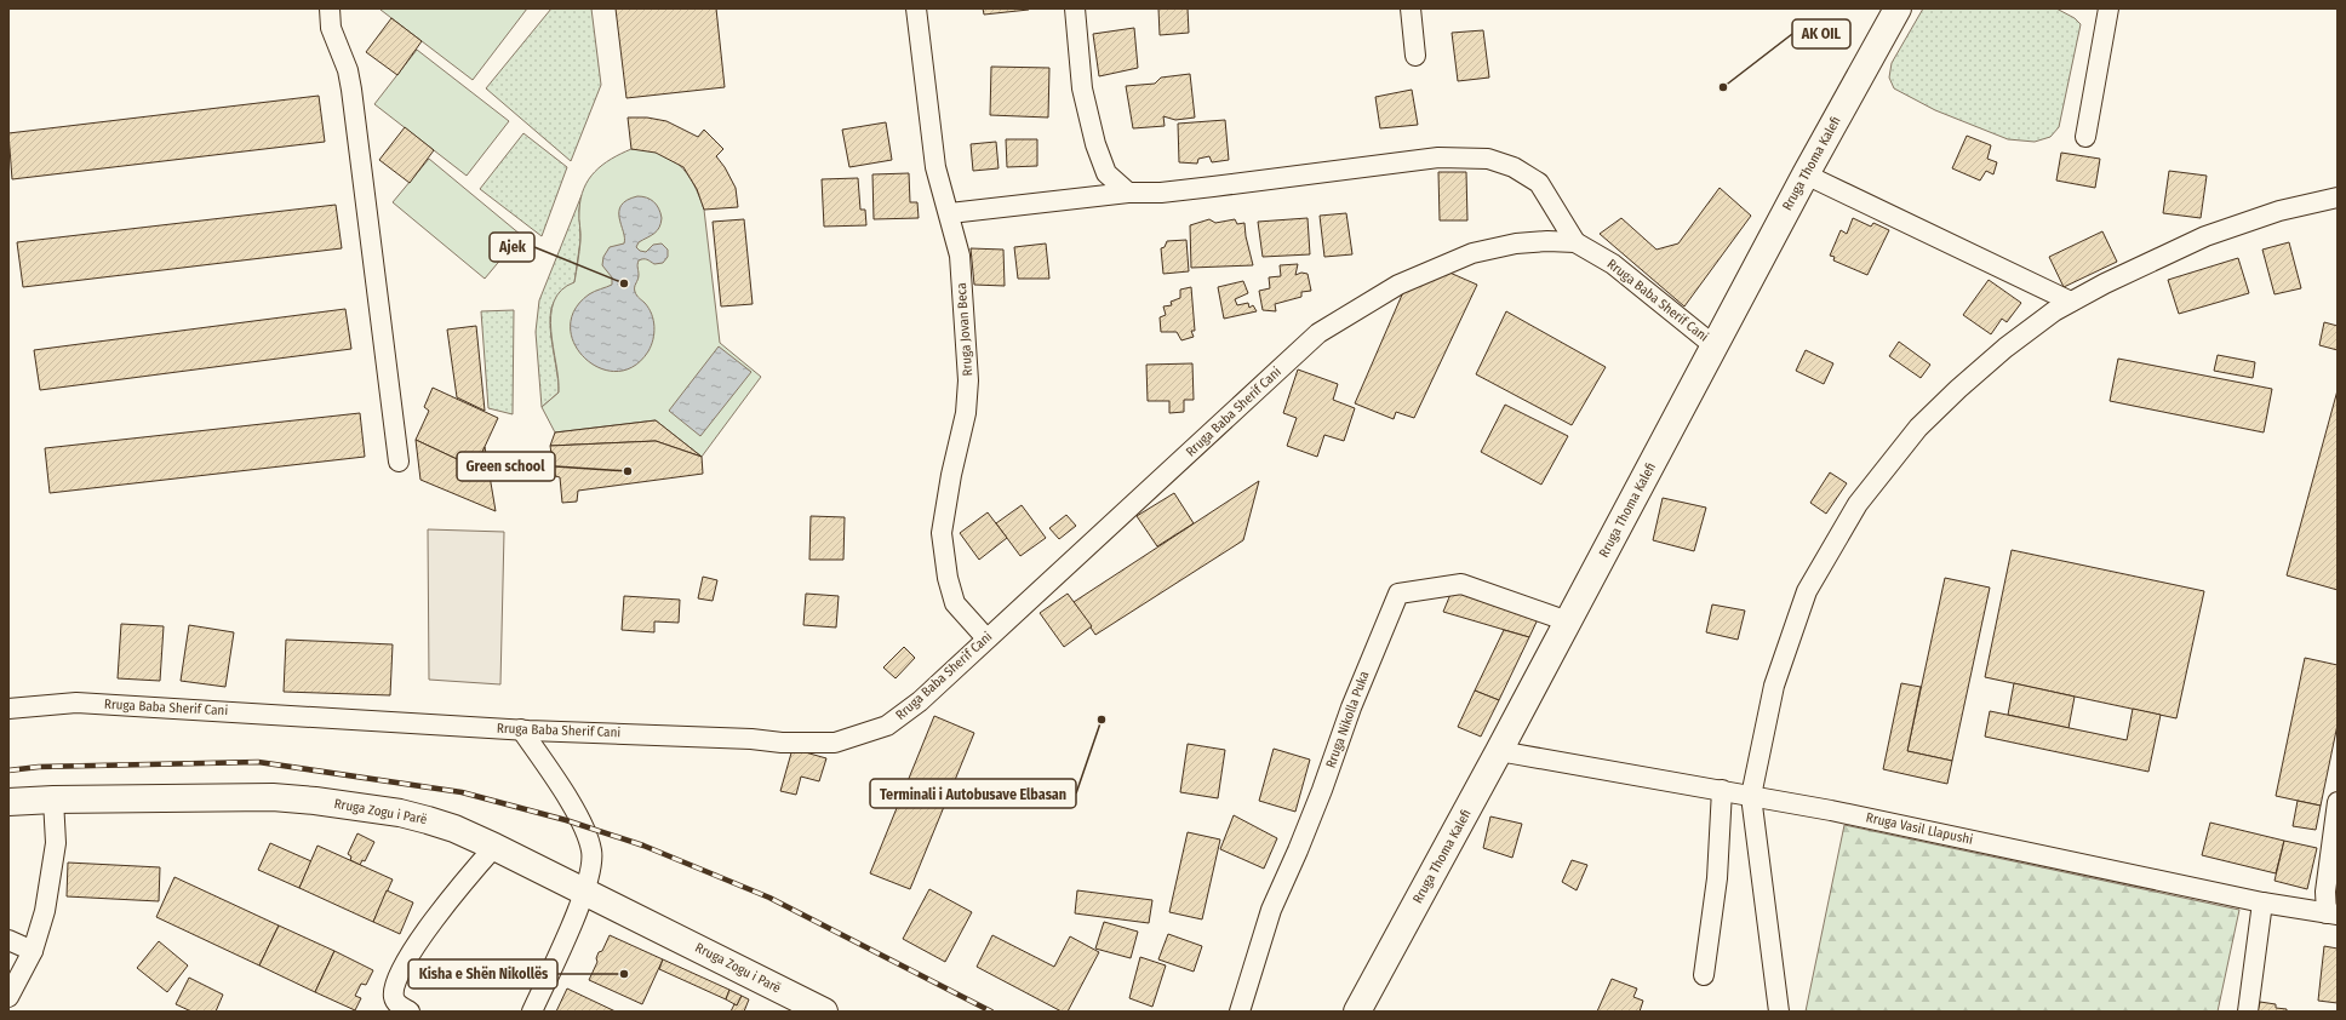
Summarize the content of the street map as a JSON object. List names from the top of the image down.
{
  "streets": {
    "main road": ["Rruga Thoma Kalefi", "Rruga Zogu i Parë"],
    "street": [
      "Rruga Baba Sherif Cani",
      "Rruga Jovan Beca",
      "Rruga Nikolla Puka",
      "Rruga Vasil Llapushi"
    ]
  },
  "crossings": [
    ["Rruga Thoma Kalefi", "Rruga Baba Sherif Cani"],
    ["Rruga Thoma Kalefi", "Rruga Nikolla Puka"],
    ["Rruga Thoma Kalefi", "Rruga Vasil Llapushi"],
    ["Rruga Baba Sherif Cani", "Rruga Jovan Beca"]
  ],
  "places": [
    "AK OIL",
    "Ajek",
    "Green school",
    "Terminali i Autobusave Elbasan",
    "Kisha e Shën Nikollës"
  ]
}
